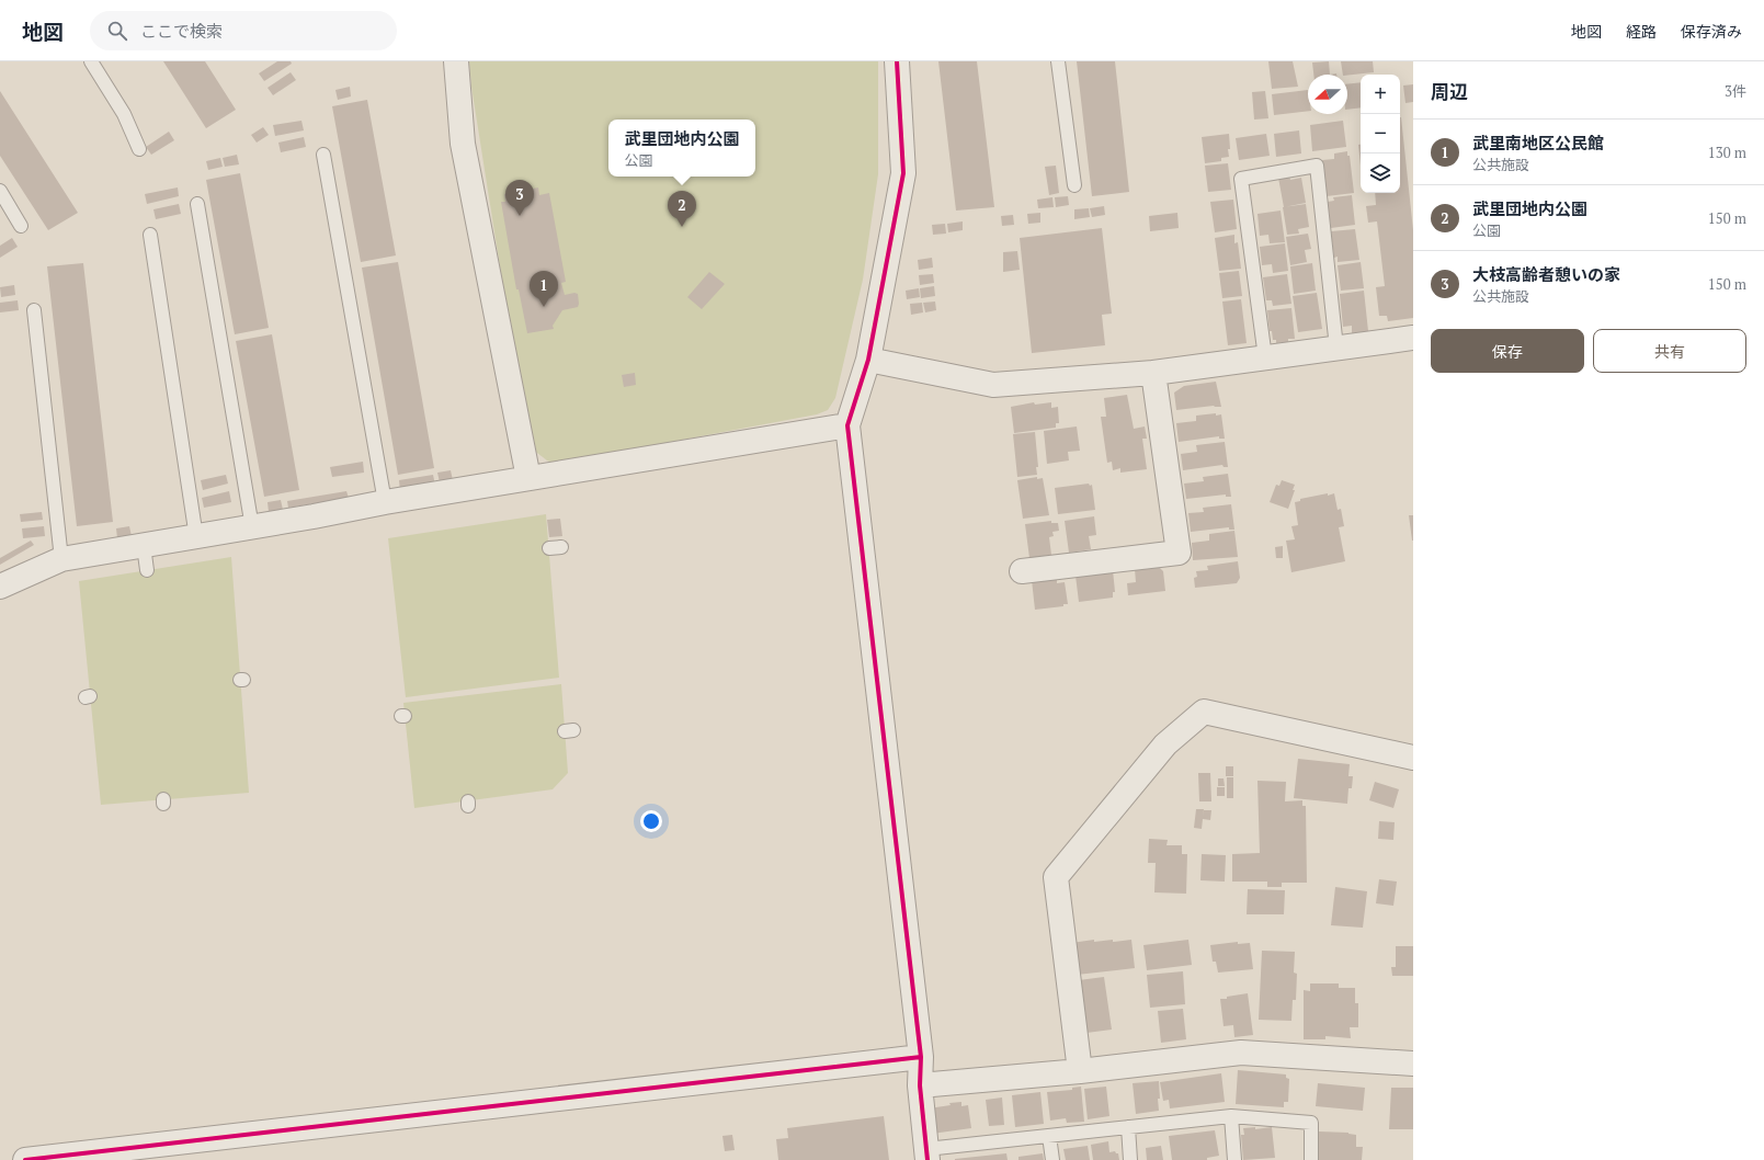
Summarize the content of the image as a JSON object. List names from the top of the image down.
{
  "north": "left",
  "page": {
    "header": "地図",
    "search": "ここで検索",
    "nav": ["地図", "経路", "保存済み"],
    "heading": ["周辺", "3件"],
    "map_buttons": ["+", "−"],
    "list": [
      {
        "mark": "1",
        "name": "武里南地区公民館",
        "note": "公共施設",
        "value": "130 m"
      },
      {
        "mark": "2",
        "name": "武里団地内公園",
        "note": "公園",
        "value": "150 m"
      },
      {
        "mark": "3",
        "name": "大枝高齢者憩いの家",
        "note": "公共施設",
        "value": "150 m"
      }
    ],
    "popup": ["武里団地内公園", "公園"],
    "pins": ["3", "2", "1"],
    "buttons": ["保存", "共有"]
  }
}
